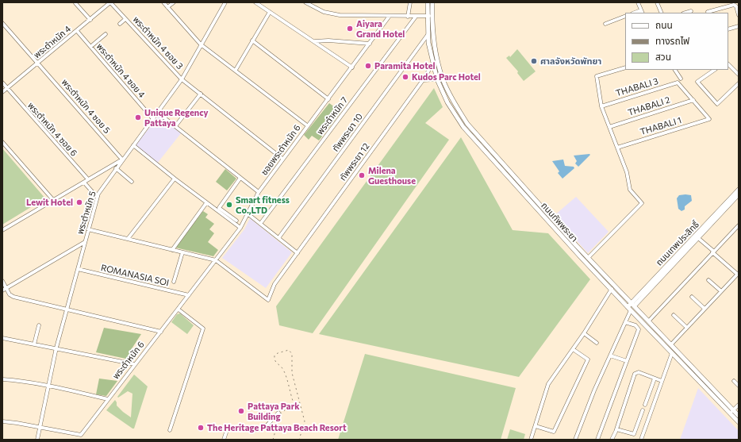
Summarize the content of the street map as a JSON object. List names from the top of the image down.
{
  "streets": {
    "main road": ["ถนนทัพพระยา", "ถนนเทพประสิทธิ์"],
    "street": [
      "พระตำหนัก 4",
      "พระตำหนัก 4 ซอย 3",
      "พระตำหนัก 4 ซอย 4",
      "THABALI 3",
      "พระตำหนัก 4 ซอย 5",
      "THABALI 2",
      "พระตำหนัก 7",
      "THABALI 1",
      "พระตำหนัก 4 ซอย 6",
      "ทัพพระยา 10",
      "ซอยพระตำหนัก 6",
      "ทัพพระยา 12",
      "พระตำหนัก 5",
      "ROMANASIA SOI",
      "พระตำหนัก 6"
    ]
  },
  "crossings": [
    ["พระตำหนัก 4", "พระตำหนัก 4 ซอย 3"],
    ["พระตำหนัก 4", "พระตำหนัก 4 ซอย 4"],
    ["พระตำหนัก 4", "พระตำหนัก 4 ซอย 5"],
    ["พระตำหนัก 4", "พระตำหนัก 4 ซอย 6"],
    ["พระตำหนัก 4 ซอย 3", "ซอยพระตำหนัก 6"],
    ["พระตำหนัก 4 ซอย 3", "พระตำหนัก 5"],
    ["พระตำหนัก 4 ซอย 4", "พระตำหนัก 5"],
    ["THABALI 3", "THABALI 2"],
    ["THABALI 3", "THABALI 1"],
    ["พระตำหนัก 4 ซอย 5", "พระตำหนัก 5"],
    ["THABALI 2", "THABALI 1"],
    ["ทัพพระยา 10", "ถนนทัพพระยา"],
    ["ซอยพระตำหนัก 6", "ทัพพระยา 12"],
    ["ซอยพระตำหนัก 6", "ROMANASIA SOI"],
    ["ซอยพระตำหนัก 6", "พระตำหนัก 6"],
    ["ทัพพระยา 12", "ถนนทัพพระยา"],
    ["พระตำหนัก 5", "ROMANASIA SOI"],
    ["พระตำหนัก 5", "พระตำหนัก 6"],
    ["ถนนทัพพระยา", "ถนนเทพประสิทธิ์"],
    ["ROMANASIA SOI", "พระตำหนัก 6"]
  ],
  "places": [
    "Aiyara Grand Hotel",
    "ศาลจังหวัดพัทยา",
    "Paramita Hotel",
    "Kudos Parc Hotel",
    "Unique Regency Pattaya",
    "Milena Guesthouse",
    "Lewit Hotel",
    "Smart fitness Co.,LTD",
    "Pattaya Park Building",
    "The Heritage Pattaya Beach Resort"
  ],
  "legend": ["ถนน", "ทางรถไฟ", "สวน"]
}
